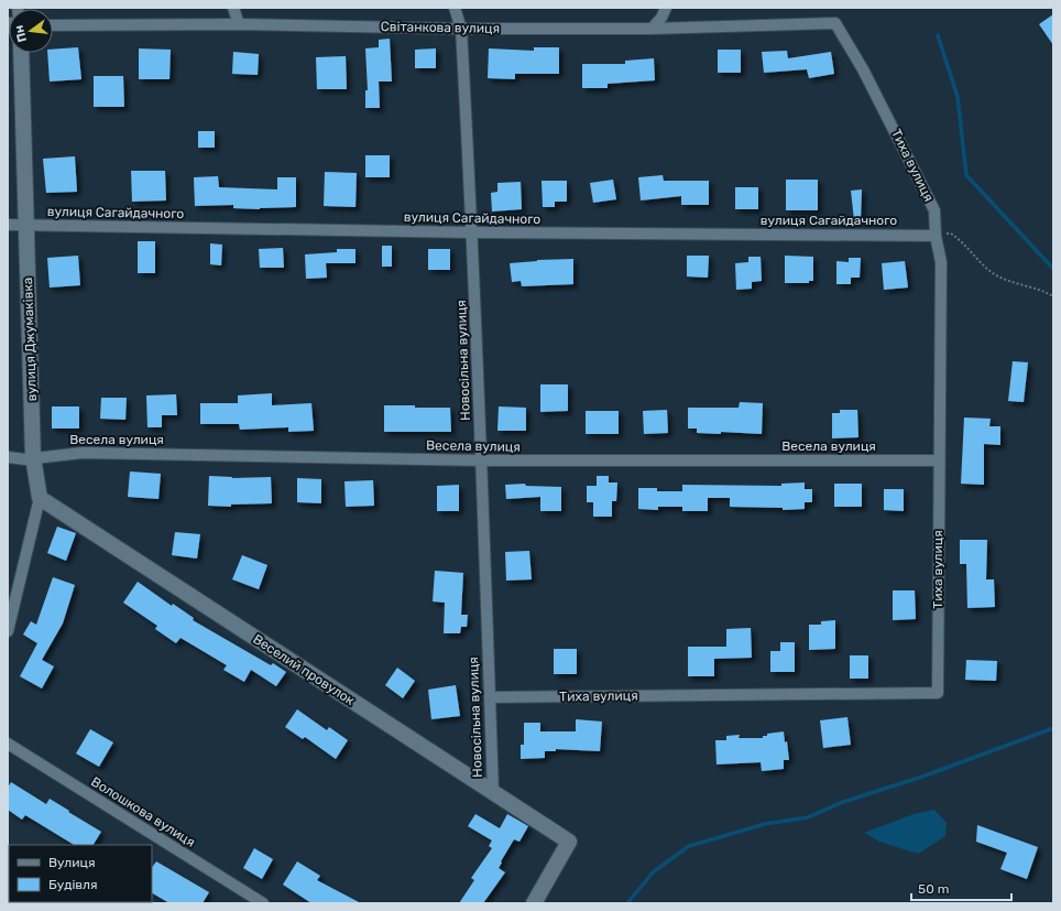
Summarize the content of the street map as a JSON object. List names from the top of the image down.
{
  "streets": {
    "street": [
      "Світанкова вулиця",
      "Тиха вулиця",
      "вулиця Сагайдачного",
      "вулиця Джумаківка",
      "Новосільна вулиця",
      "Весела вулиця",
      "Веселий провулок",
      "Волошкова вулиця"
    ]
  },
  "crossings": [
    ["Світанкова вулиця", "Тиха вулиця"],
    ["Світанкова вулиця", "Новосільна вулиця"],
    ["Тиха вулиця", "вулиця Сагайдачного"],
    ["Тиха вулиця", "Новосільна вулиця"],
    ["Тиха вулиця", "Весела вулиця"],
    ["вулиця Сагайдачного", "вулиця Джумаківка"],
    ["вулиця Сагайдачного", "Новосільна вулиця"],
    ["вулиця Джумаківка", "Весела вулиця"],
    ["вулиця Джумаківка", "Веселий провулок"],
    ["Новосільна вулиця", "Весела вулиця"],
    ["Новосільна вулиця", "Веселий провулок"]
  ],
  "legend": ["Вулиця", "Будівля"],
  "scale_bar": "50 m",
  "north": "left"
}
